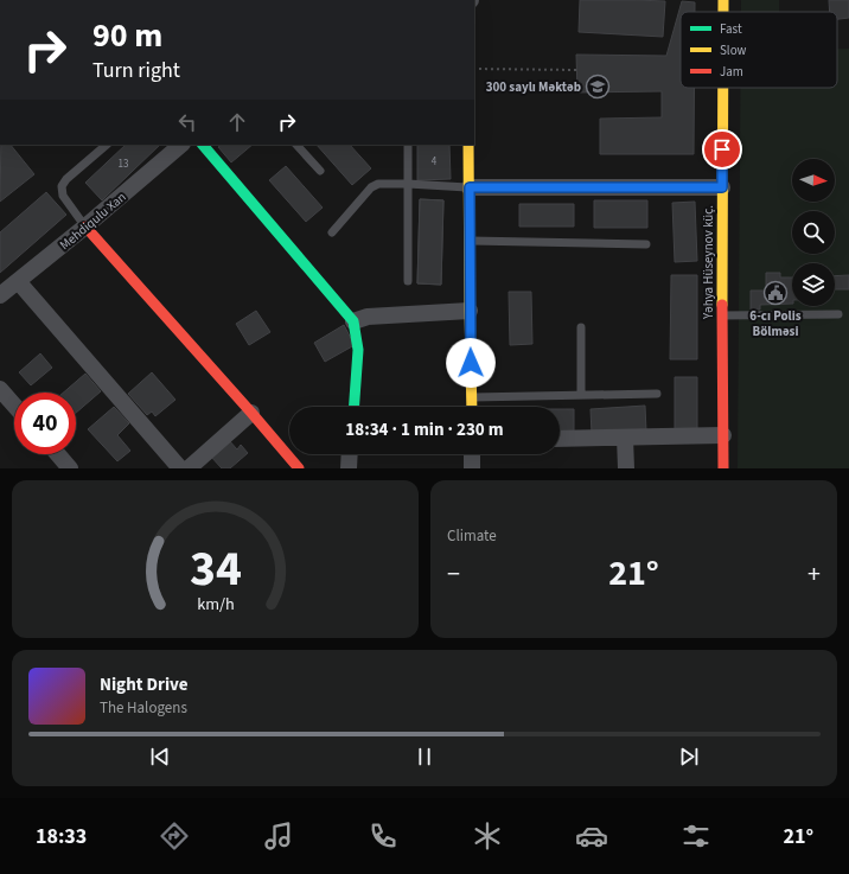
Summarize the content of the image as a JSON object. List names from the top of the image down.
{
  "streets": {
    "street": ["Mehdiqulu Xan", "Yəhya Hüseynov küç."]
  },
  "places": {
    "school or university": ["300 saylı Məktəb"],
    "public building": ["6-cı Polis Bölməsi"]
  },
  "house_numbers": ["4", "13"],
  "legend": ["Fast", "Slow", "Jam"],
  "north": "right",
  "page": {
    "turn": ["90 m", "Turn right"],
    "limit": "40",
    "trip": "18:34 · 1 min · 230 m",
    "tile": "Climate",
    "heat": ["−", "21°", "+"],
    "song": ["Night Drive", "The Halogens"],
    "tabs": ["18:33", "21°"],
    "gauge": ["34", "km/h"]
  }
}
